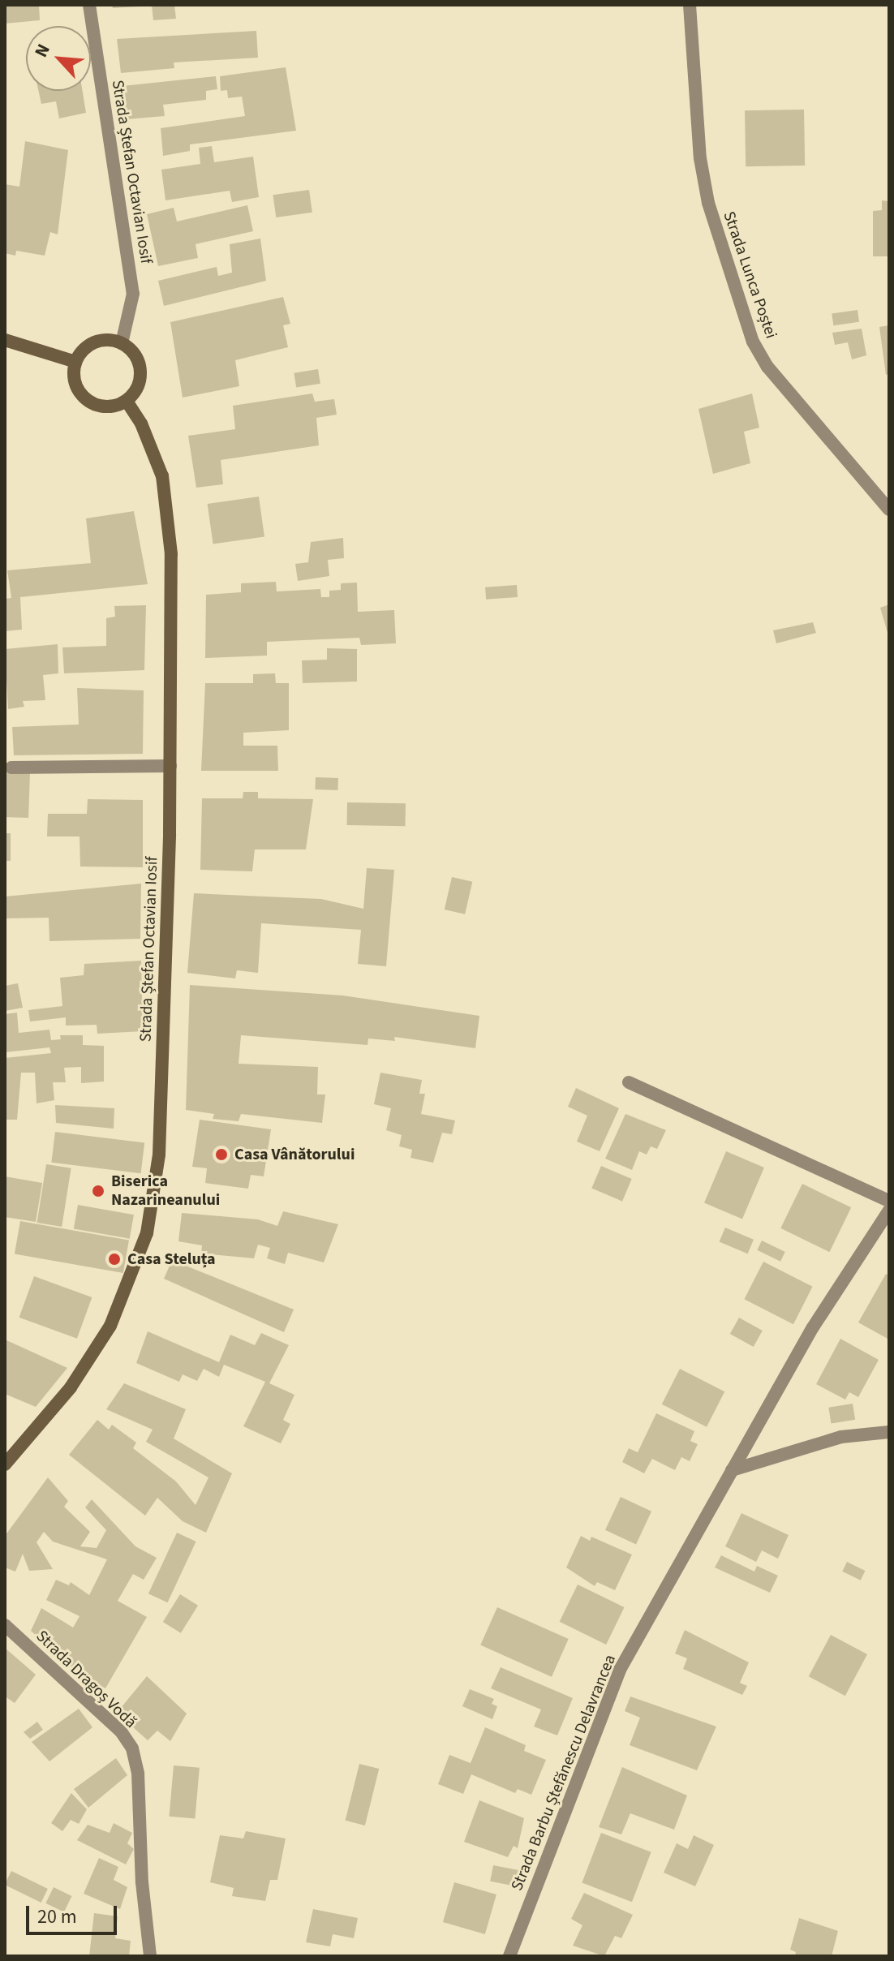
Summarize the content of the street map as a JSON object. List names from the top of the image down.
{
  "streets": {
    "main road": ["Strada Ștefan Octavian Iosif"],
    "street": ["Strada Lunca Poștei", "Strada Dragoș Vodă", "Strada Barbu Ștefănescu Delavrancea"]
  },
  "places": ["Casa Vânătorului", "Biserica Nazarineanului", "Casa Steluța"],
  "scale_bar": "20 m",
  "north": "top left"
}
